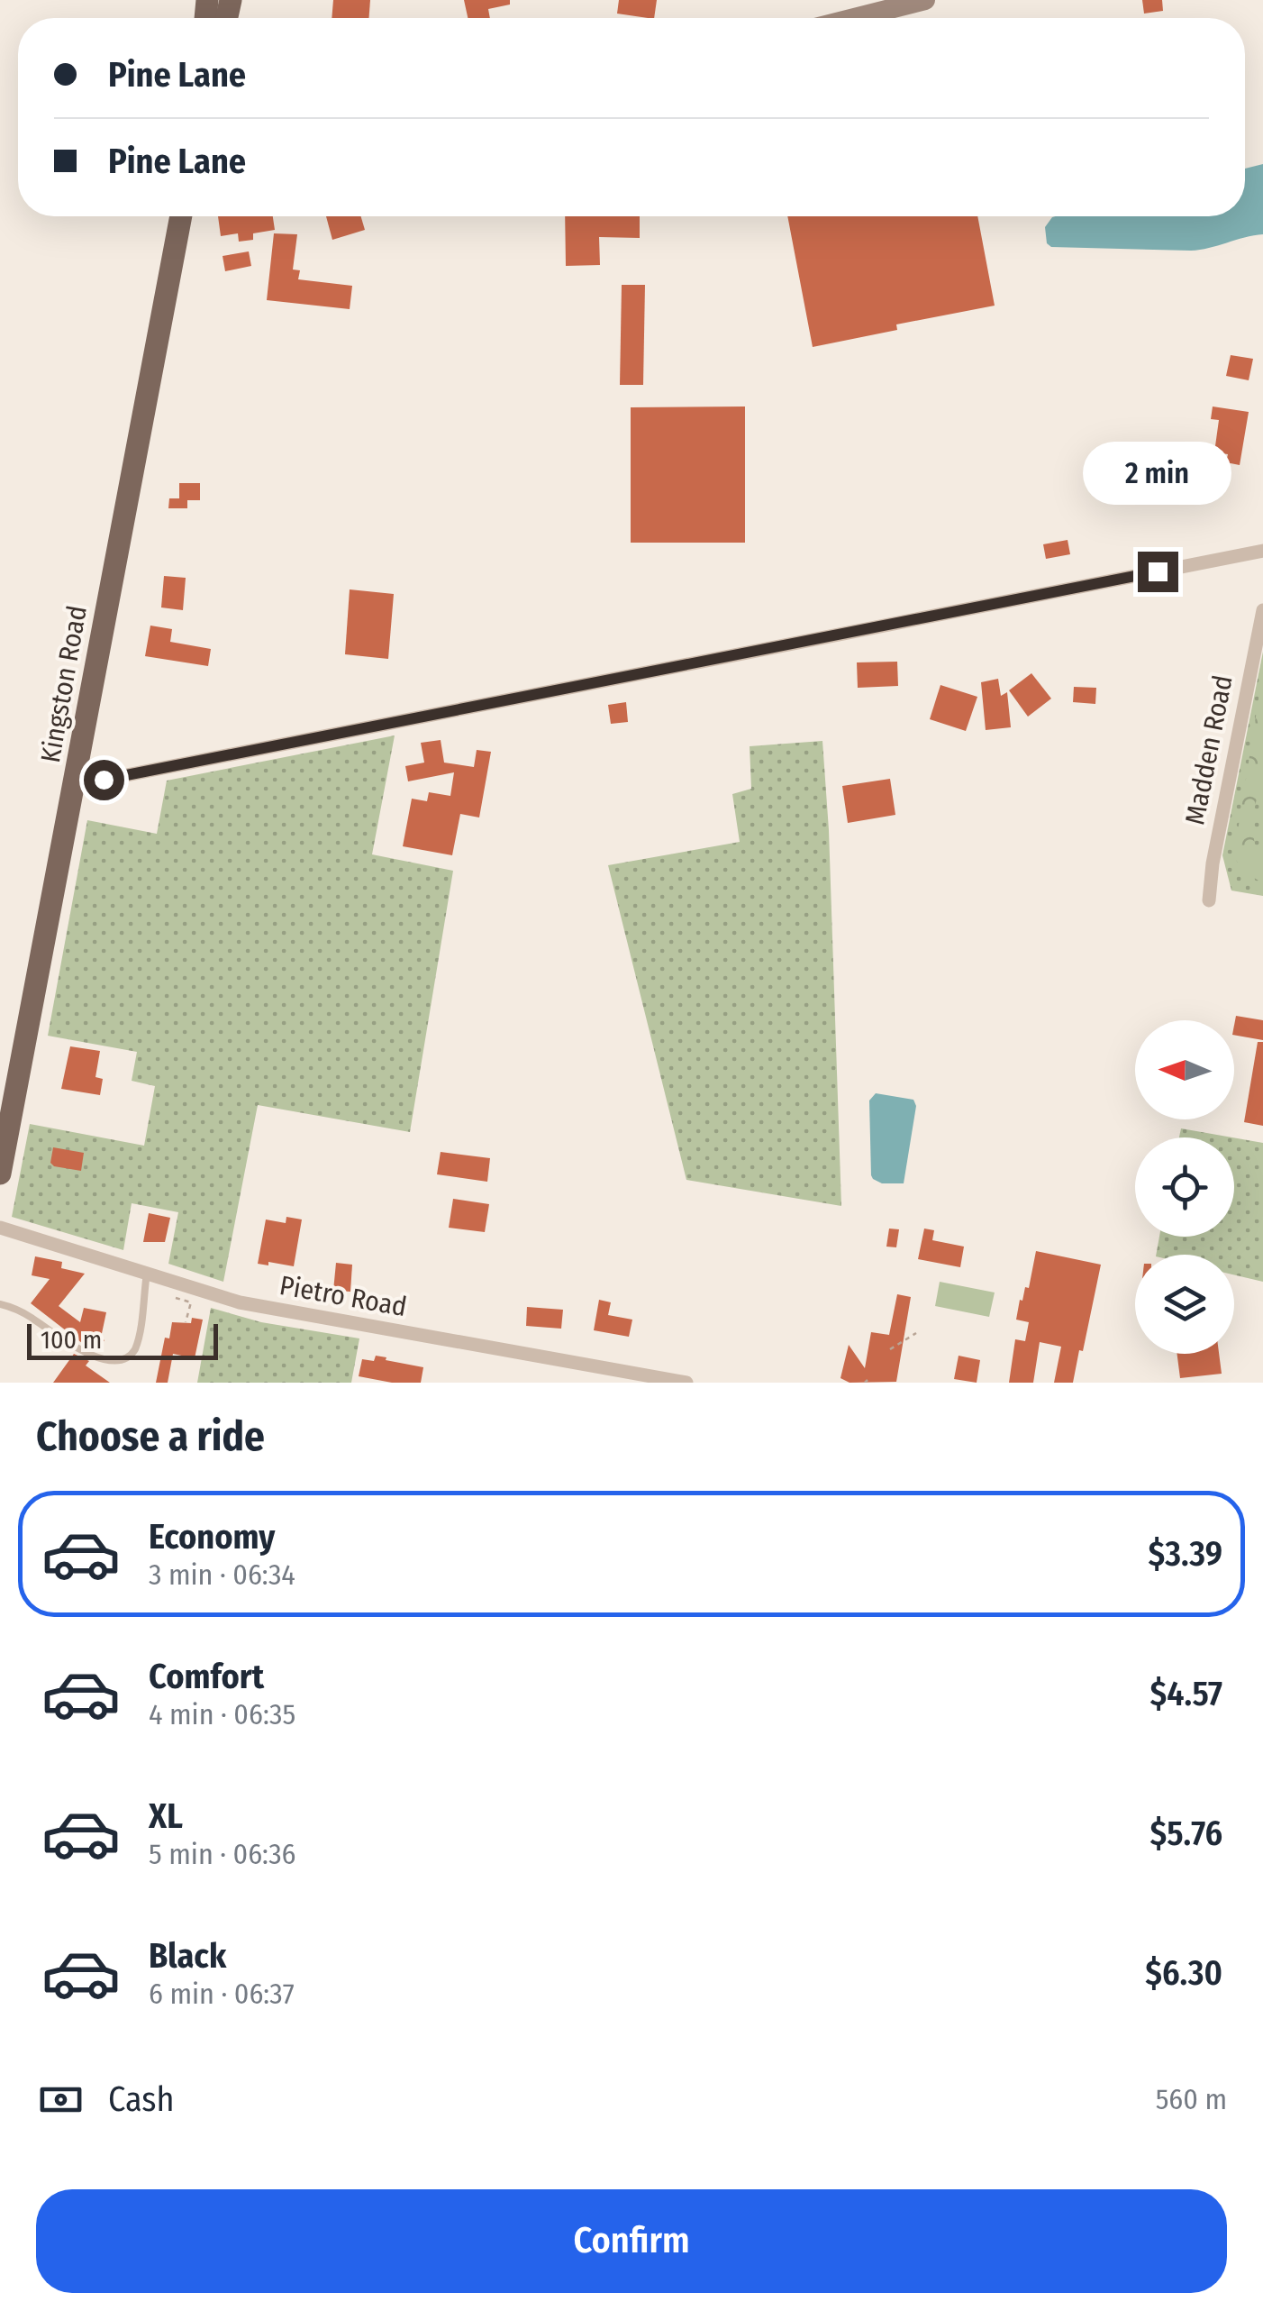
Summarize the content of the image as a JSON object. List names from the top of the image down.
{
  "streets": {
    "main road": ["Kingston Road"],
    "street": ["Madden Road", "Pietro Road"]
  },
  "scale_bar": "100 m",
  "north": "left",
  "page": {
    "banner": ["Pine Lane", "Pine Lane"],
    "bubble": "2 min",
    "scale": "100 m",
    "heading": "Choose a ride",
    "list": [
      {
        "name": "Economy",
        "note": "3 min · 06:34",
        "value": "$3.39"
      },
      {
        "name": "Comfort",
        "note": "4 min · 06:35",
        "value": "$4.57"
      },
      {
        "name": "XL",
        "note": "5 min · 06:36",
        "value": "$5.76"
      },
      {
        "name": "Black",
        "note": "6 min · 06:37",
        "value": "$6.30"
      }
    ],
    "pay": ["Cash", "560 m"],
    "buttons": "Confirm"
  }
}
